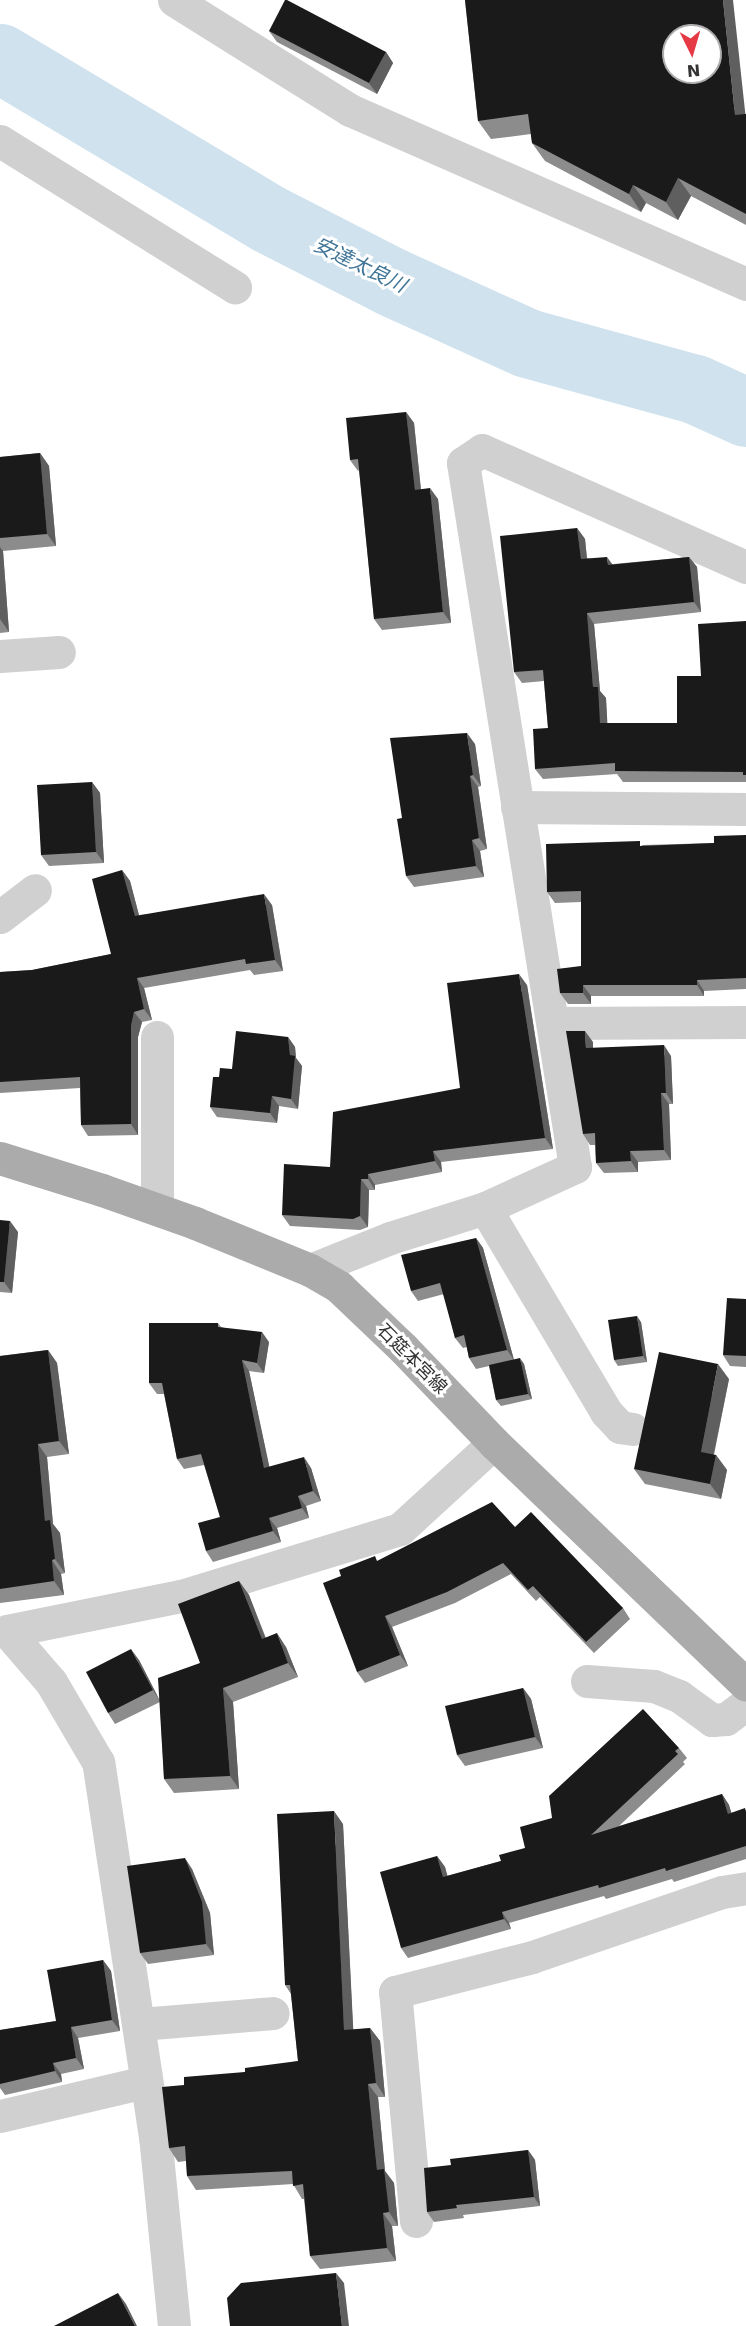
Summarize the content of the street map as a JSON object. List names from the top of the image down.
{
  "streets": {
    "main road": ["石筵本宮線"]
  },
  "water": ["安達太良川"],
  "north": "bottom"
}
